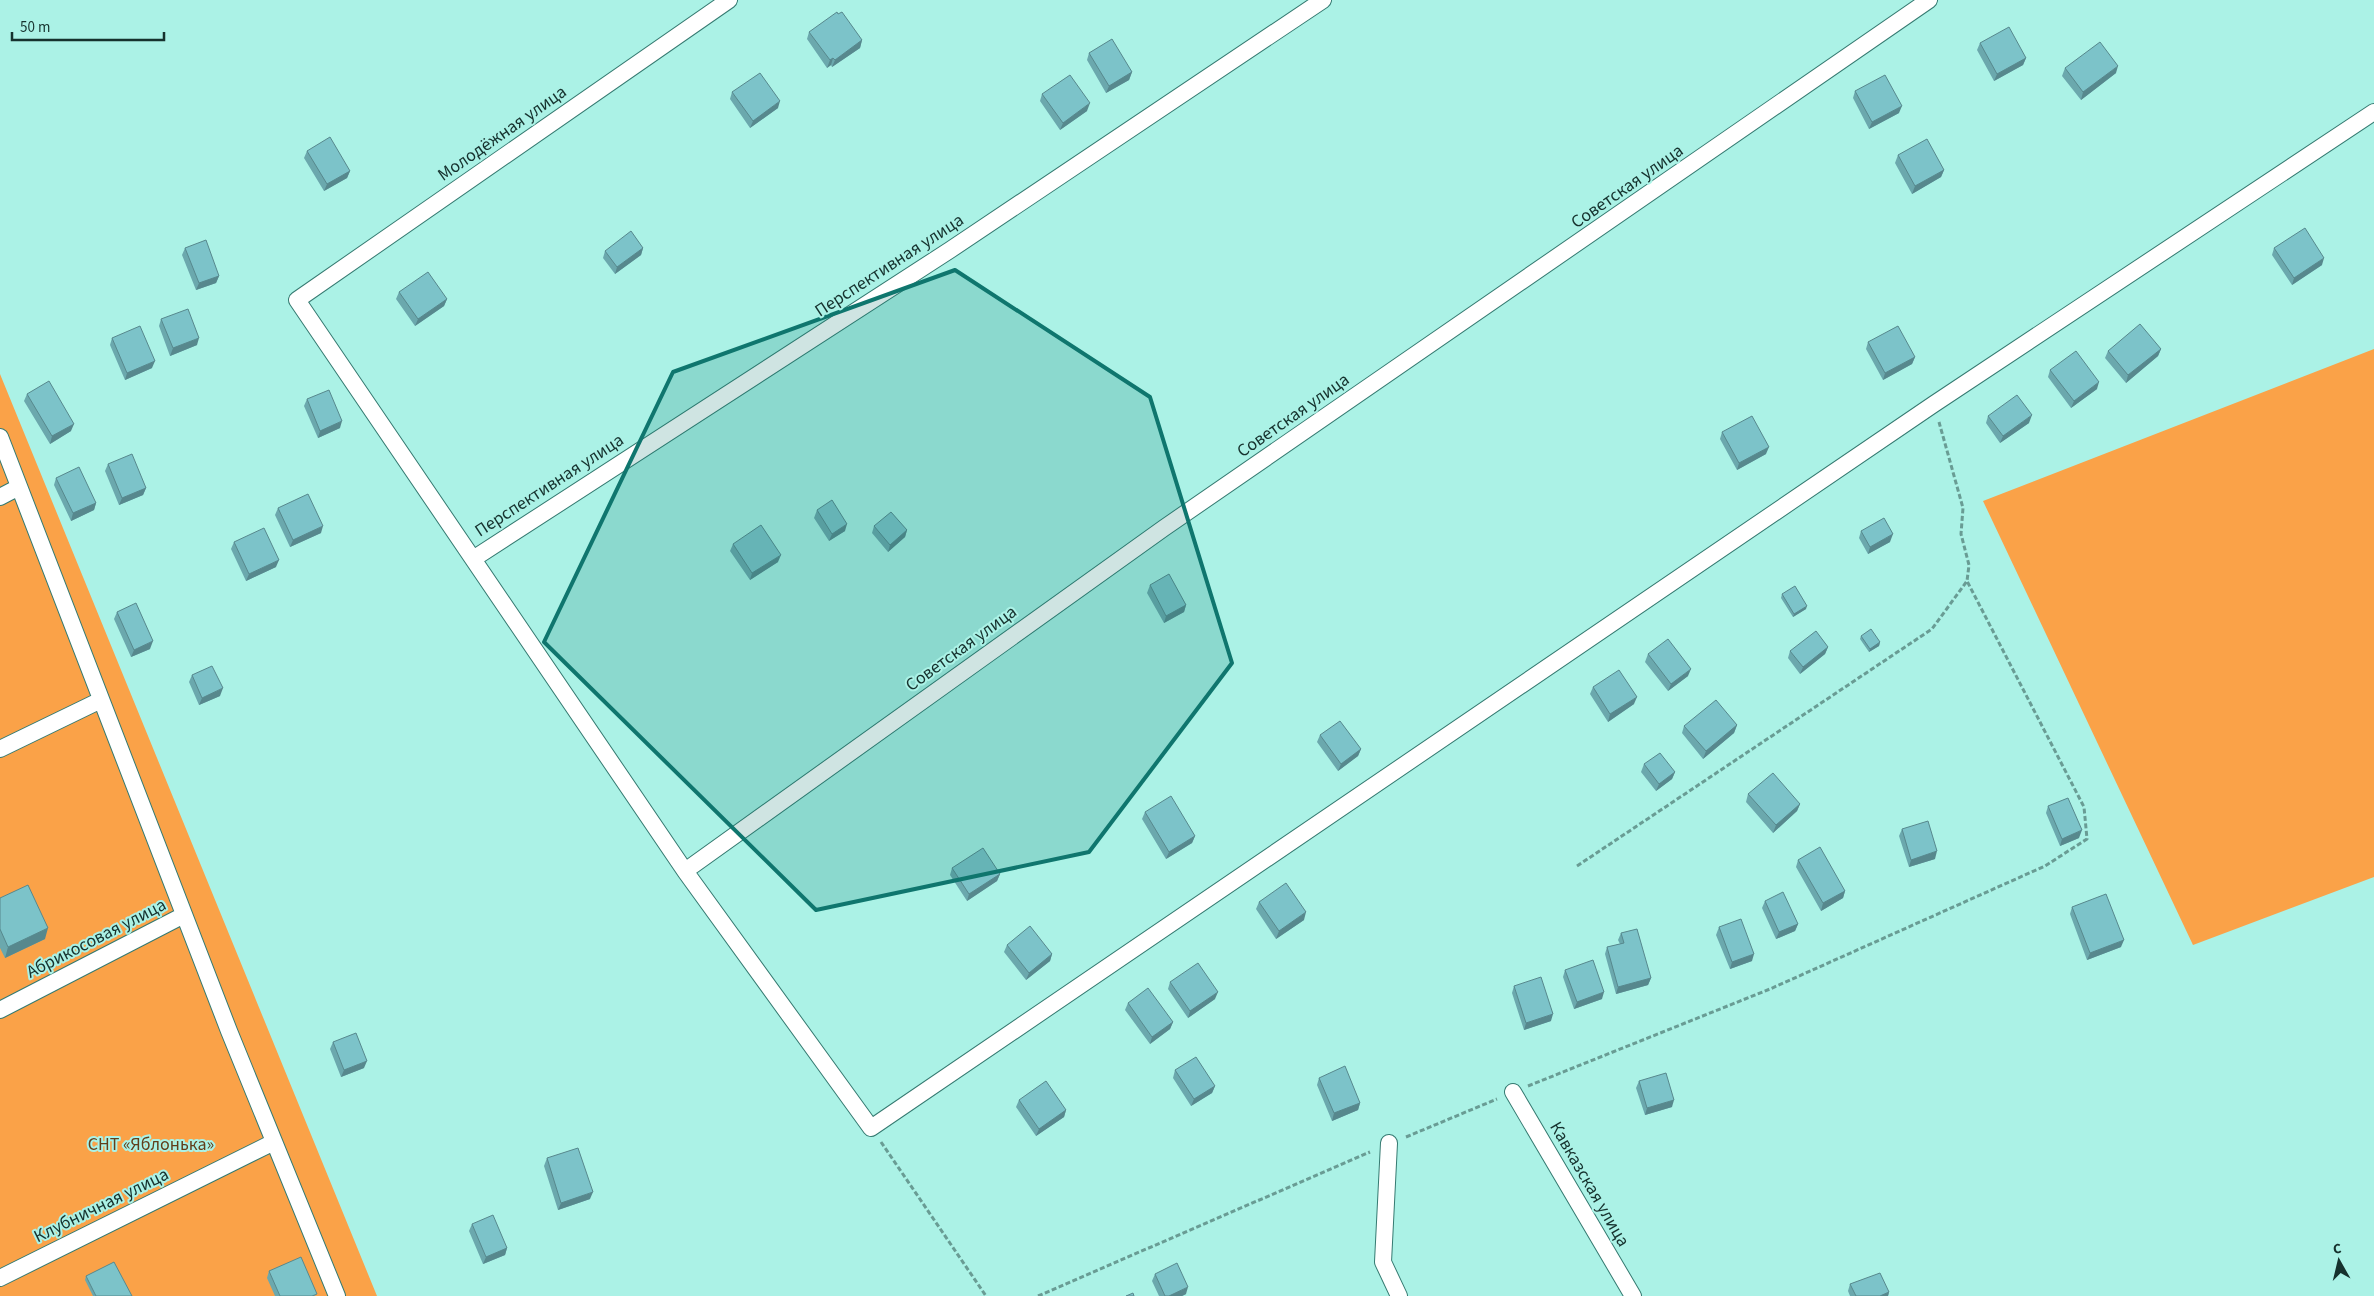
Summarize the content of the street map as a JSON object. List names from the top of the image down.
{
  "streets": {
    "street": [
      "Молодёжная улица",
      "Советская улица",
      "Перспективная улица",
      "Абрикосовая улица",
      "Кавказская улица",
      "Клубничная улица"
    ]
  },
  "crossings": [
    ["Молодёжная улица", "Перспективная улица"]
  ],
  "parks": ["СНТ «Яблонька»"],
  "scale_bar": "50 m",
  "north": "top"
}
